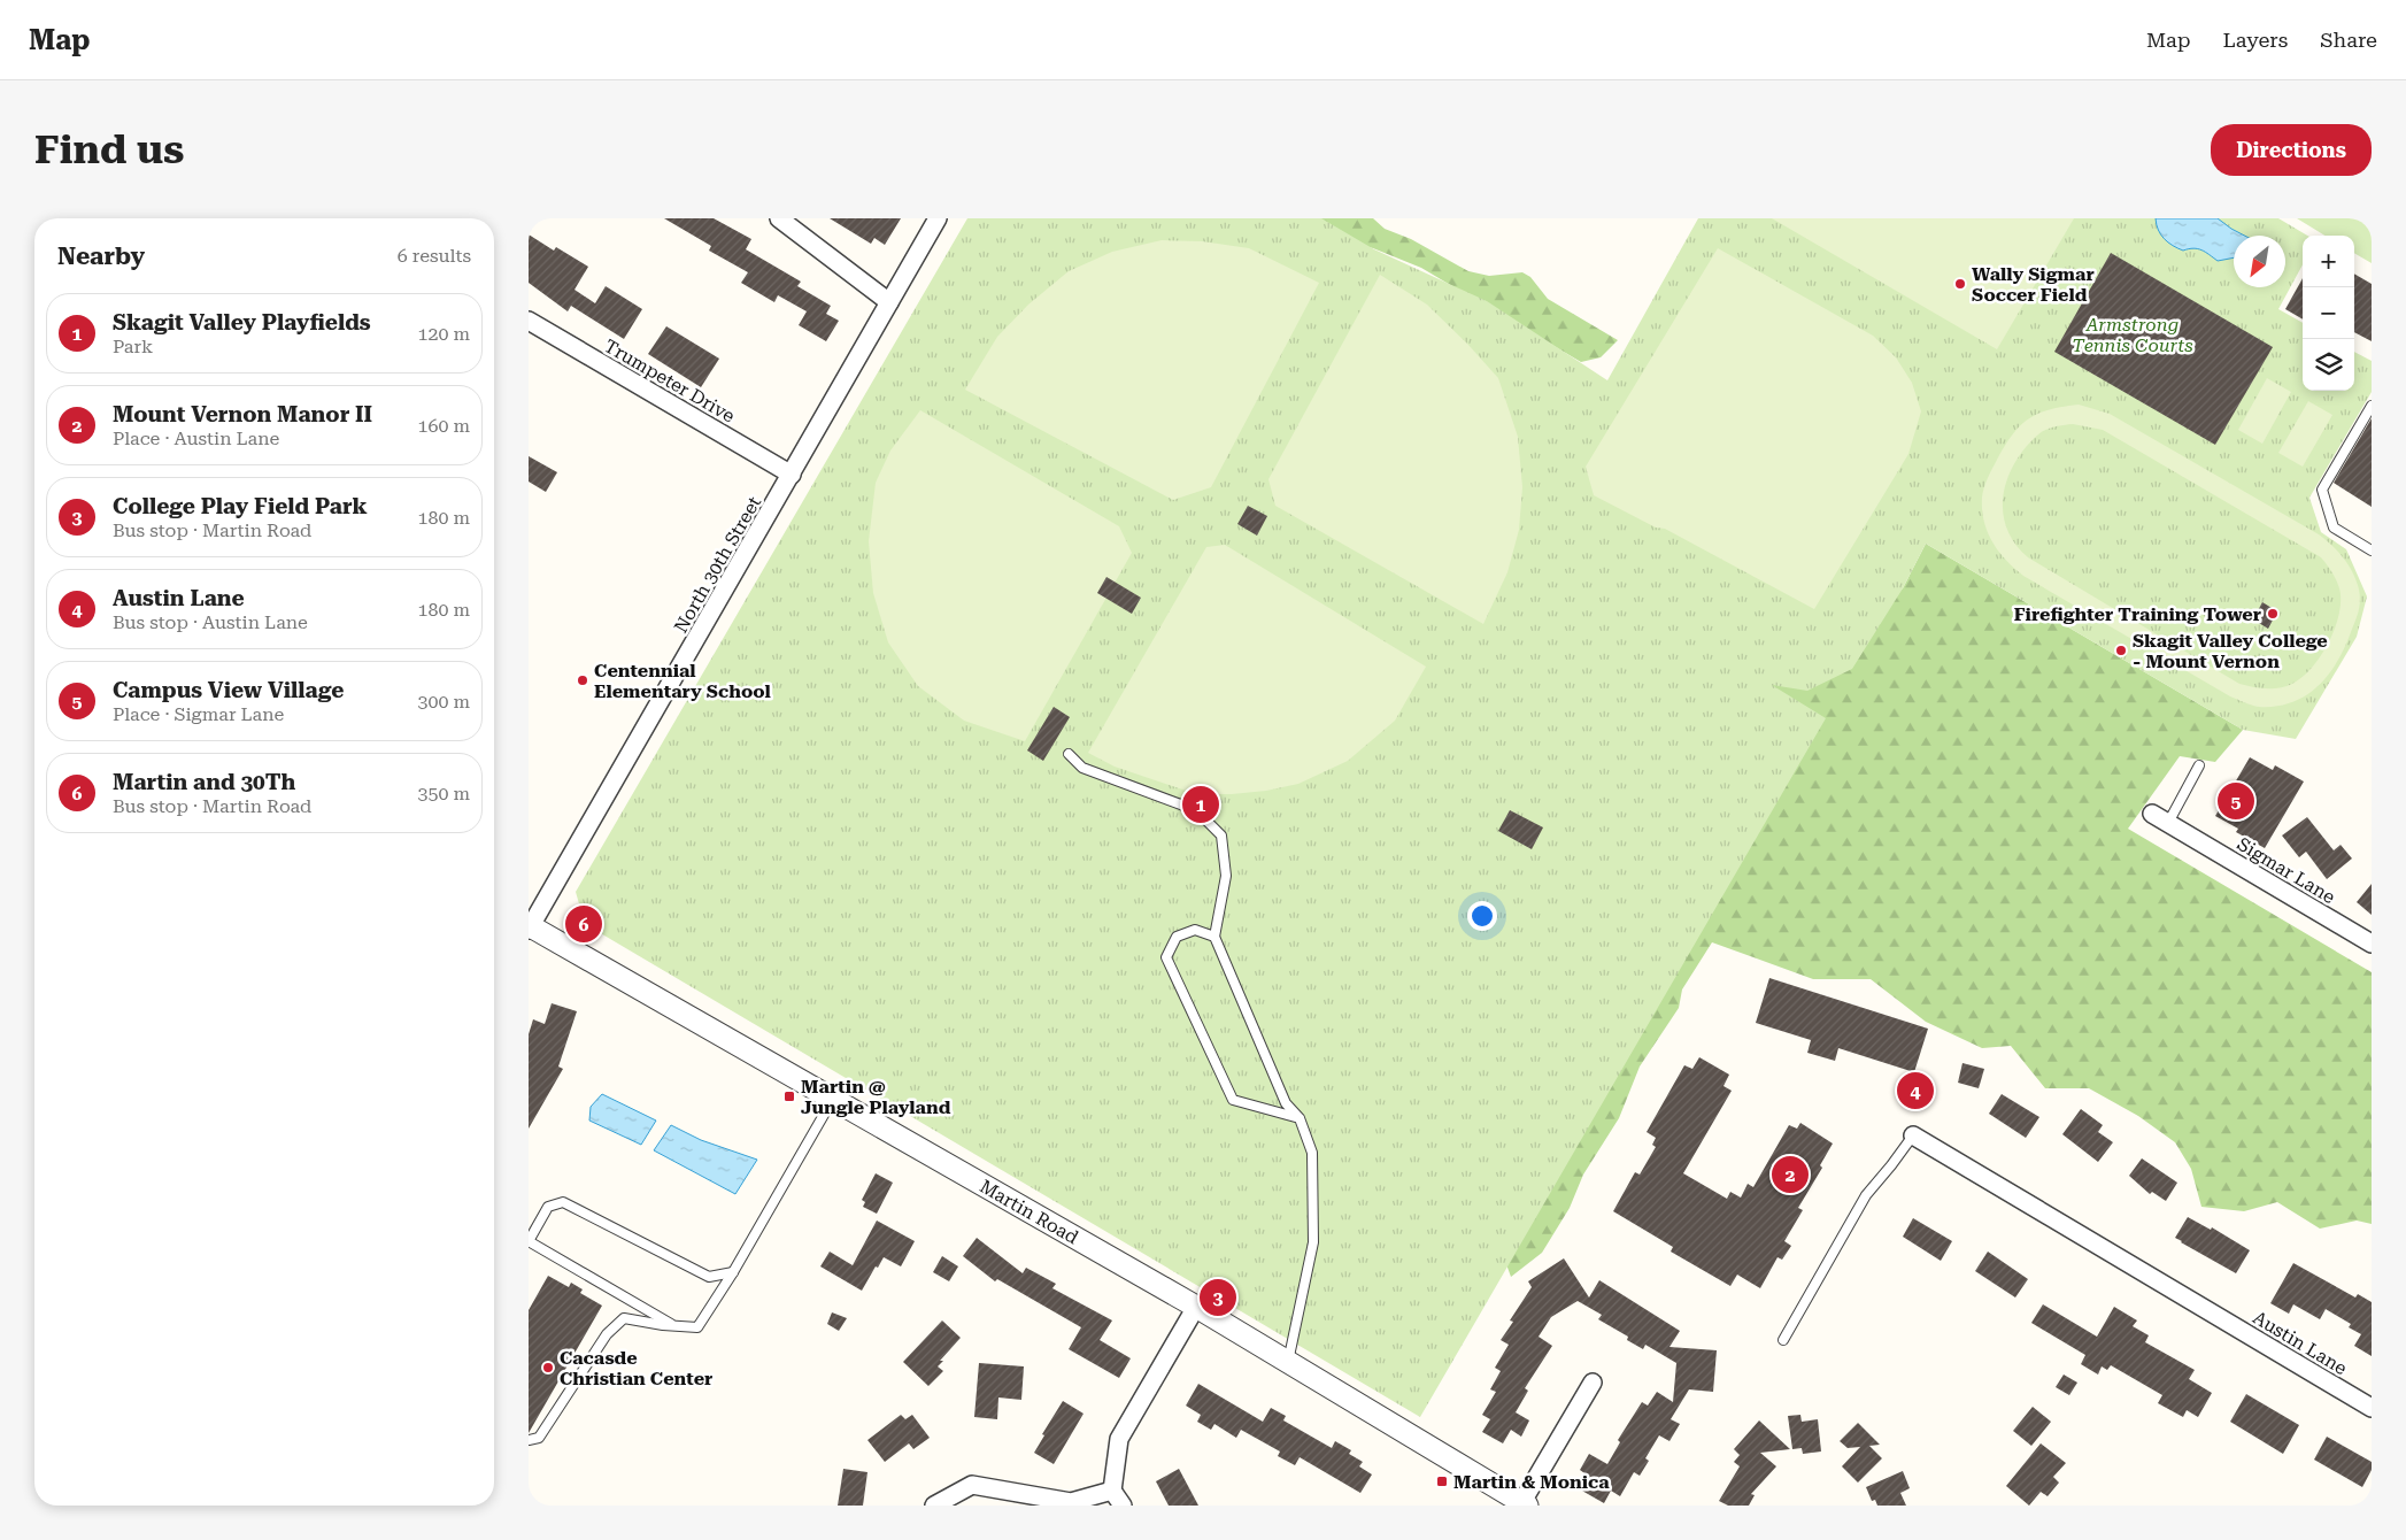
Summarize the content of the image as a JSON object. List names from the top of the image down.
{
  "streets": {
    "street": [
      "Trumpeter Drive",
      "North 30th Street",
      "Sigmar Lane",
      "Martin Road",
      "Austin Lane"
    ]
  },
  "crossings": [
    ["Trumpeter Drive", "North 30th Street"],
    ["North 30th Street", "Martin Road"]
  ],
  "parks": ["Armstrong Tennis Courts"],
  "places": {
    "other": [
      "Wally Sigmar Soccer Field",
      "Firefighter Training Tower",
      "Skagit Valley College - Mount Vernon",
      "Centennial Elementary School",
      "Cacasde Christian Center"
    ],
    "transit": ["Martin @ Jungle Playland", "Martin & Monica"]
  },
  "north": "bottom left",
  "page": {
    "header": "Map",
    "nav": ["Map", "Layers", "Share"],
    "buttons": "Directions",
    "title": "Find us",
    "heading": ["Nearby", "6 results"],
    "map_buttons": ["+", "−"],
    "list": [
      {
        "mark": "1",
        "name": "Skagit Valley Playfields",
        "note": "Park",
        "value": "120 m"
      },
      {
        "mark": "2",
        "name": "Mount Vernon Manor II",
        "note": "Place · Austin Lane",
        "value": "160 m"
      },
      {
        "mark": "3",
        "name": "College Play Field Park",
        "note": "Bus stop · Martin Road",
        "value": "180 m"
      },
      {
        "mark": "4",
        "name": "Austin Lane",
        "note": "Bus stop · Austin Lane",
        "value": "180 m"
      },
      {
        "mark": "5",
        "name": "Campus View Village",
        "note": "Place · Sigmar Lane",
        "value": "300 m"
      },
      {
        "mark": "6",
        "name": "Martin and 30Th",
        "note": "Bus stop · Martin Road",
        "value": "350 m"
      }
    ],
    "pins": [
      "5",
      "1",
      "6",
      "4",
      "2",
      "3"
    ]
  }
}
